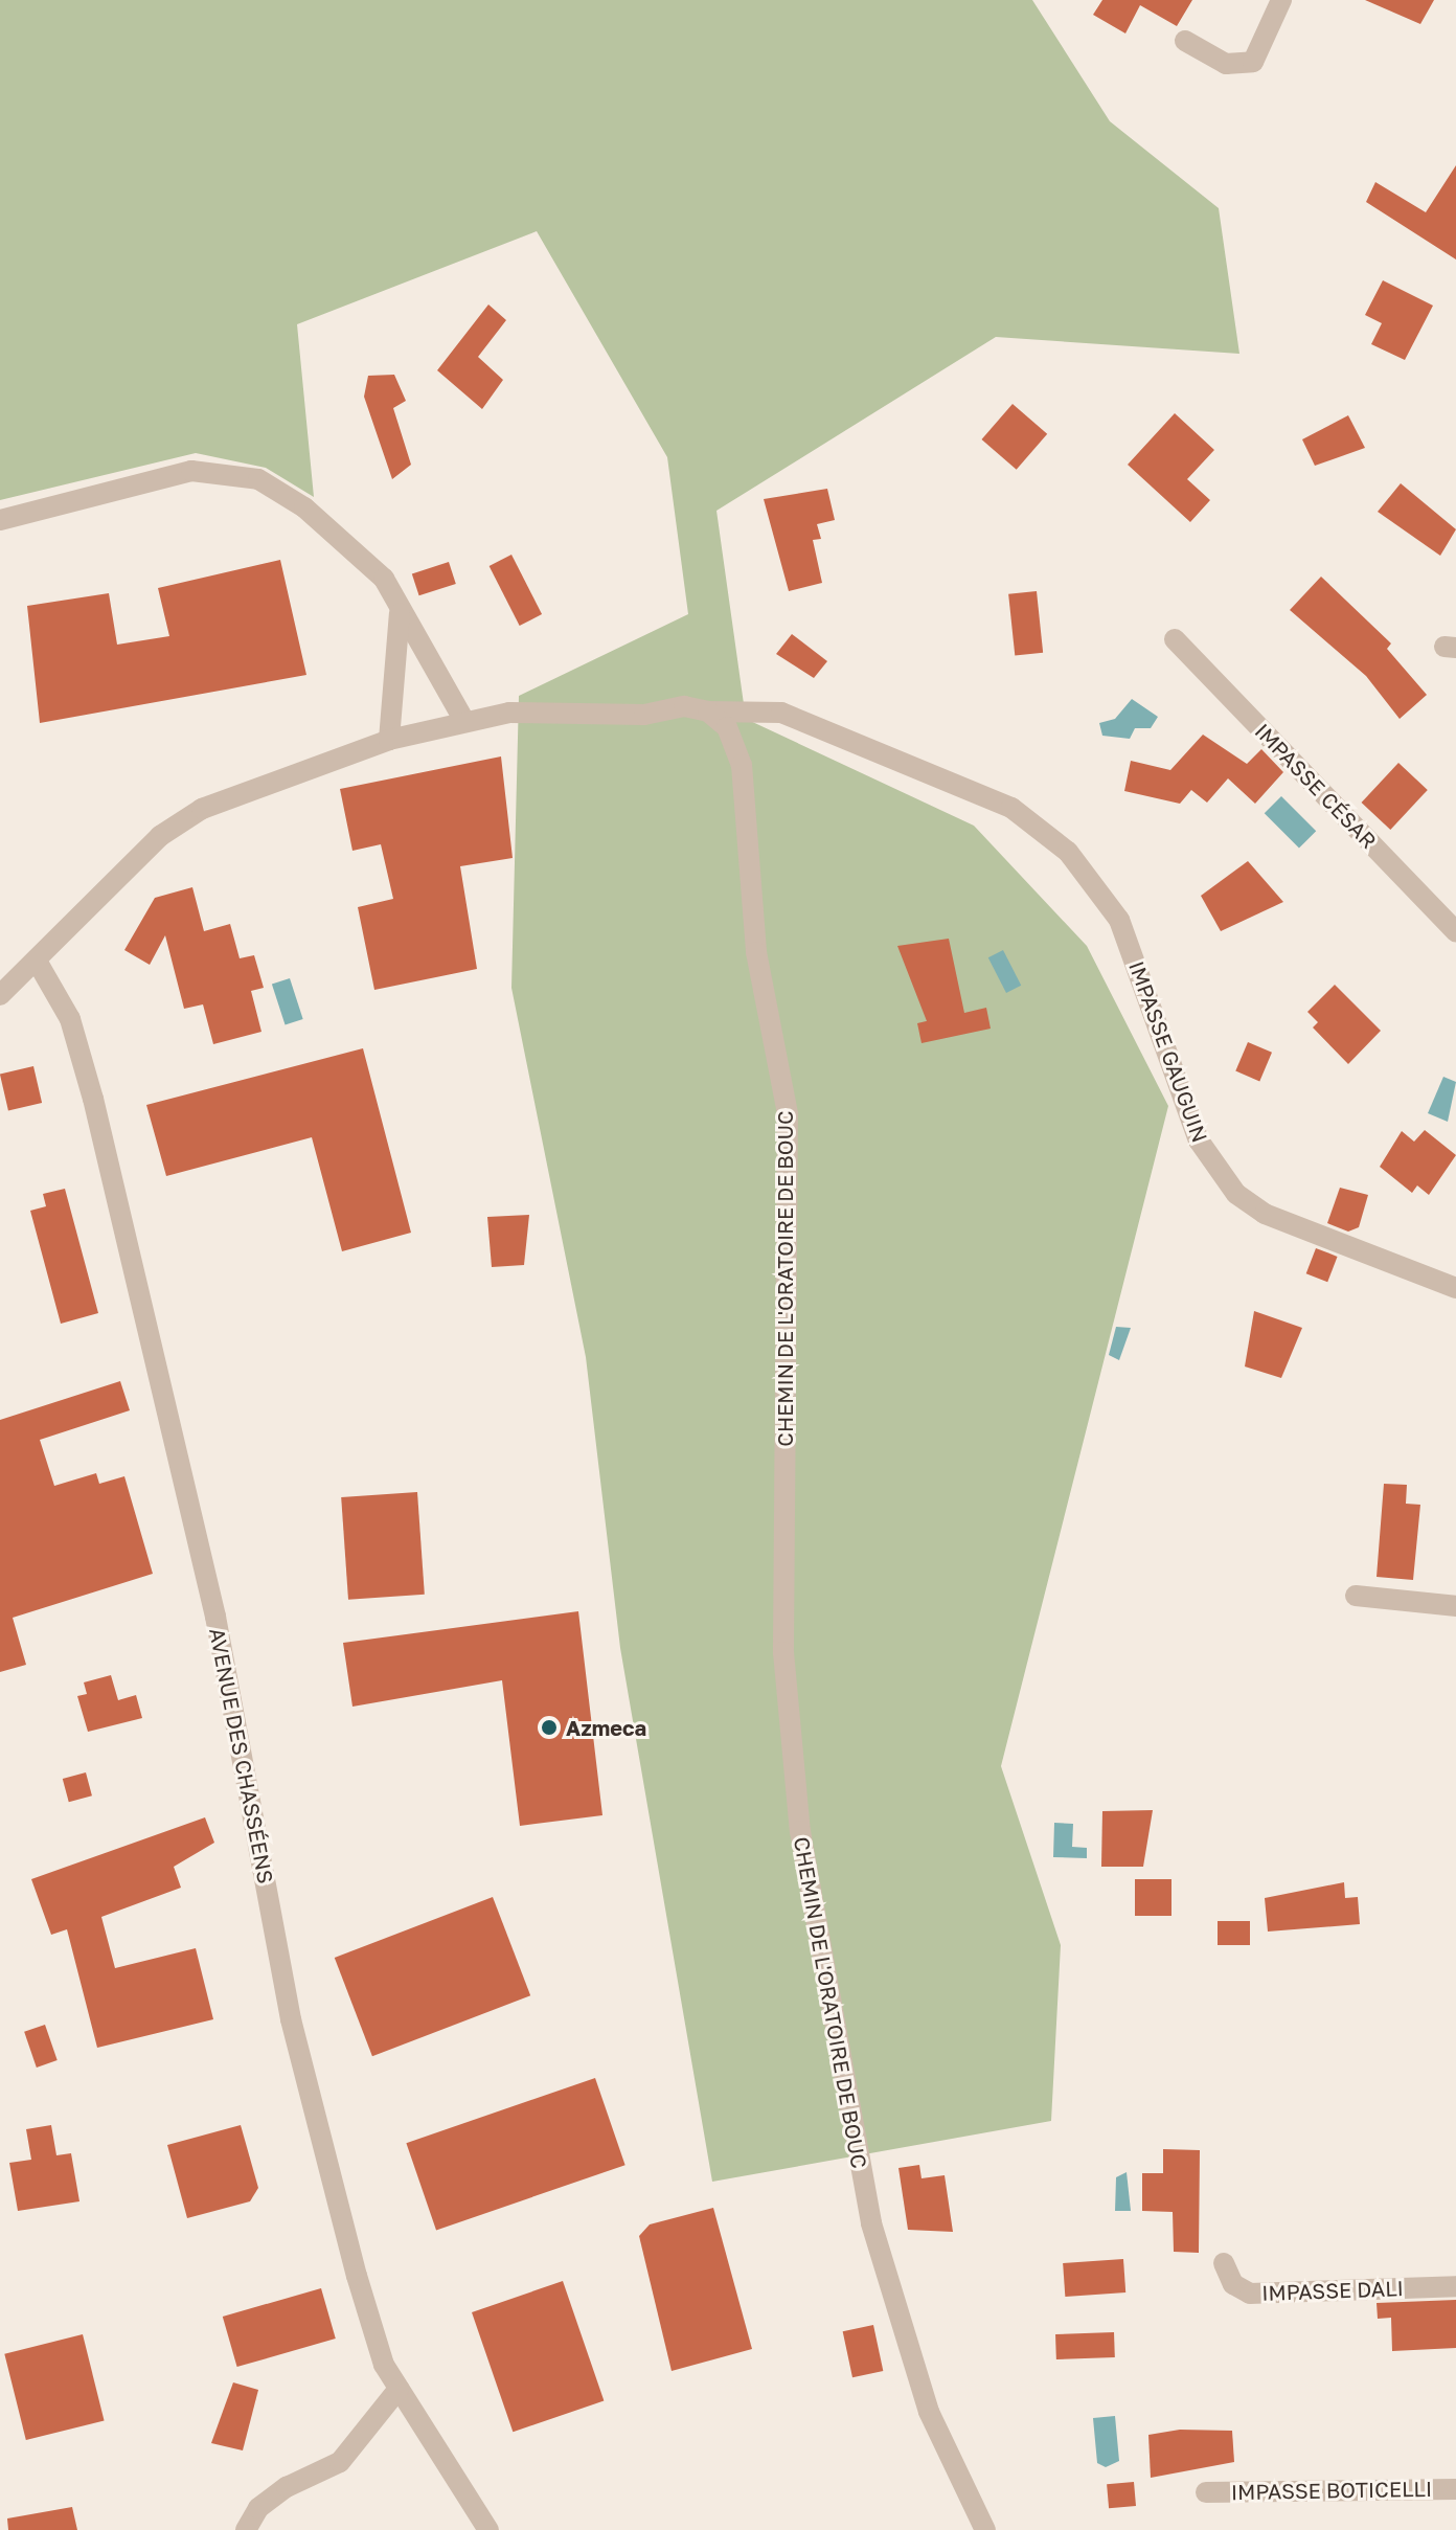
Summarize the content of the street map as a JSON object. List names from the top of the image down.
{
  "streets": {
    "street": [
      "IMPASSE CÉSAR",
      "IMPASSE GAUGUIN",
      "CHEMIN DE L'ORATOIRE DE BOUC",
      "AVENUE DES CHASSÉENS",
      "IMPASSE DALI",
      "IMPASSE BOTICELLI"
    ]
  },
  "crossings": [
    ["IMPASSE GAUGUIN", "CHEMIN DE L'ORATOIRE DE BOUC"]
  ],
  "places": ["Azmeca"]
}
